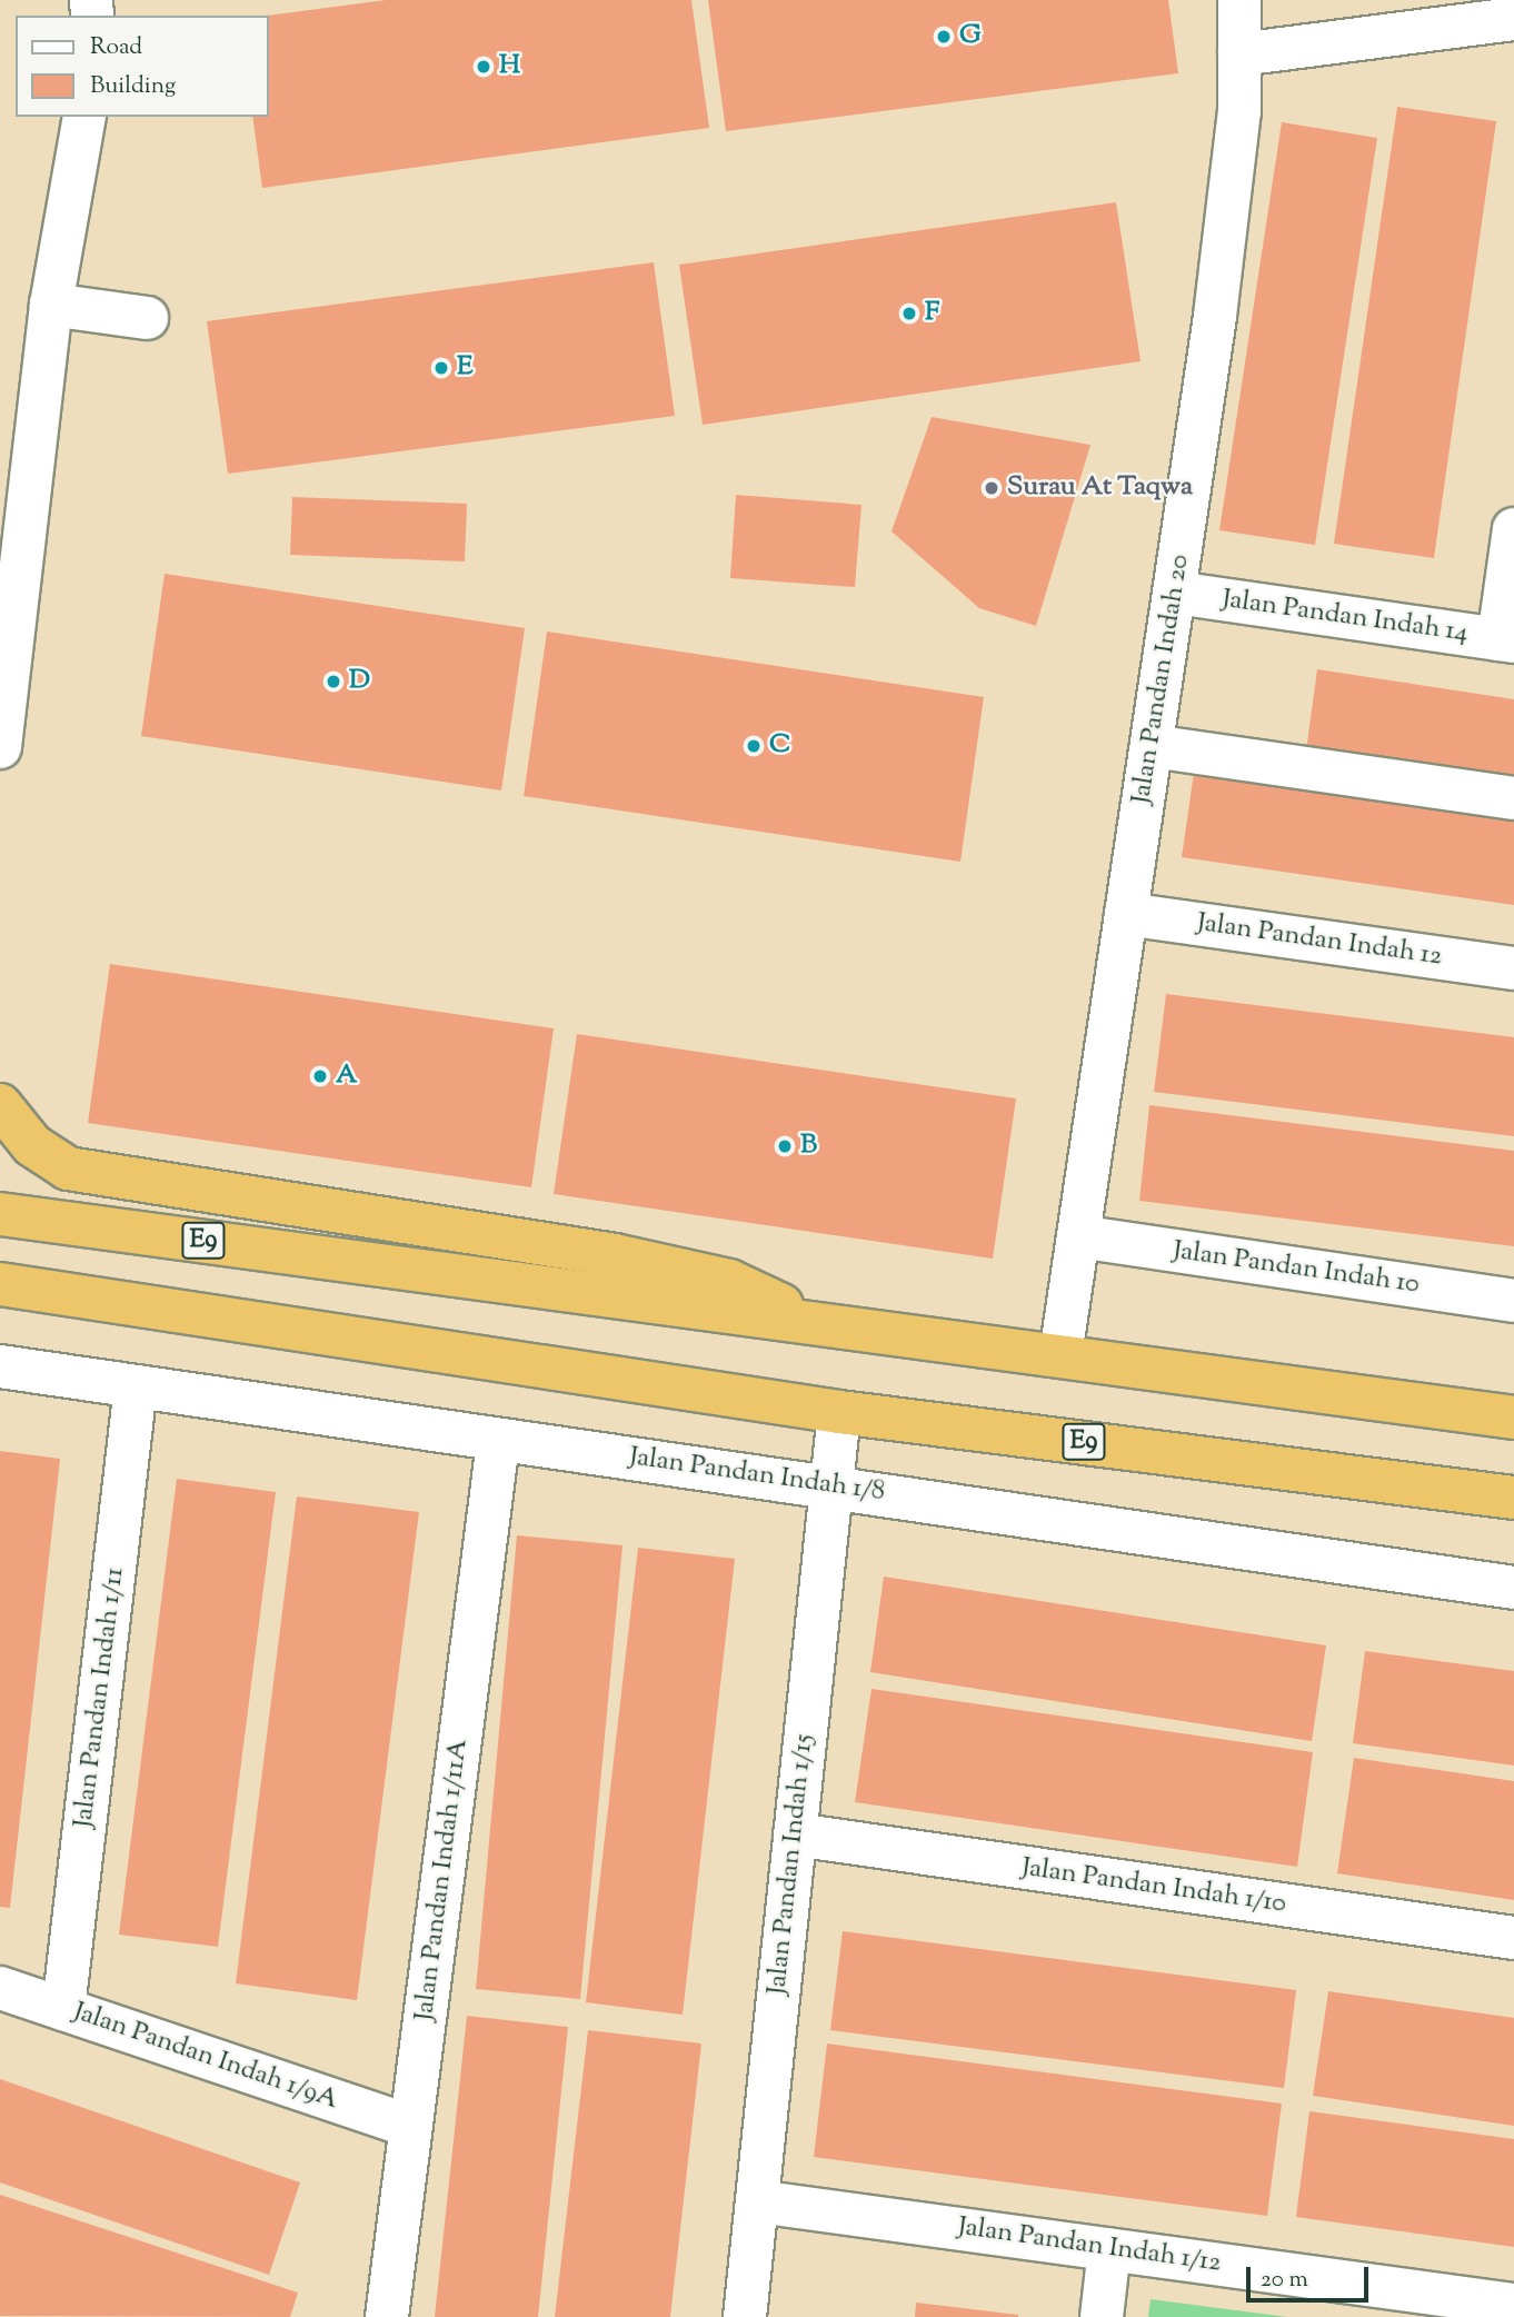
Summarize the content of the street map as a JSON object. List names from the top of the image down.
{
  "streets": {
    "highway": ["E9"],
    "street": [
      "Jalan Pandan Indah 14",
      "Jalan Pandan Indah 20",
      "Jalan Pandan Indah 12",
      "Jalan Pandan Indah 10",
      "Jalan Pandan Indah 1/8",
      "Jalan Pandan Indah 1/11",
      "Jalan Pandan Indah 1/15",
      "Jalan Pandan Indah 1/11A",
      "Jalan Pandan Indah 1/10",
      "Jalan Pandan Indah 1/9A",
      "Jalan Pandan Indah 1/12"
    ]
  },
  "crossings": [
    ["Jalan Pandan Indah 14", "Jalan Pandan Indah 20"],
    ["Jalan Pandan Indah 20", "Jalan Pandan Indah 12"],
    ["Jalan Pandan Indah 20", "E9"],
    ["Jalan Pandan Indah 20", "Jalan Pandan Indah 10"],
    ["E9", "Jalan Pandan Indah 1/15"],
    ["Jalan Pandan Indah 1/8", "Jalan Pandan Indah 1/11"],
    ["Jalan Pandan Indah 1/8", "Jalan Pandan Indah 1/15"],
    ["Jalan Pandan Indah 1/8", "Jalan Pandan Indah 1/11A"],
    ["Jalan Pandan Indah 1/11", "Jalan Pandan Indah 1/9A"],
    ["Jalan Pandan Indah 1/15", "Jalan Pandan Indah 1/10"],
    ["Jalan Pandan Indah 1/15", "Jalan Pandan Indah 1/12"],
    ["Jalan Pandan Indah 1/11A", "Jalan Pandan Indah 1/9A"]
  ],
  "places": [
    "G",
    "H",
    "F",
    "E",
    "Surau At Taqwa",
    "D",
    "C",
    "A",
    "B"
  ],
  "legend": ["Road", "Building"],
  "scale_bar": "20 m"
}
